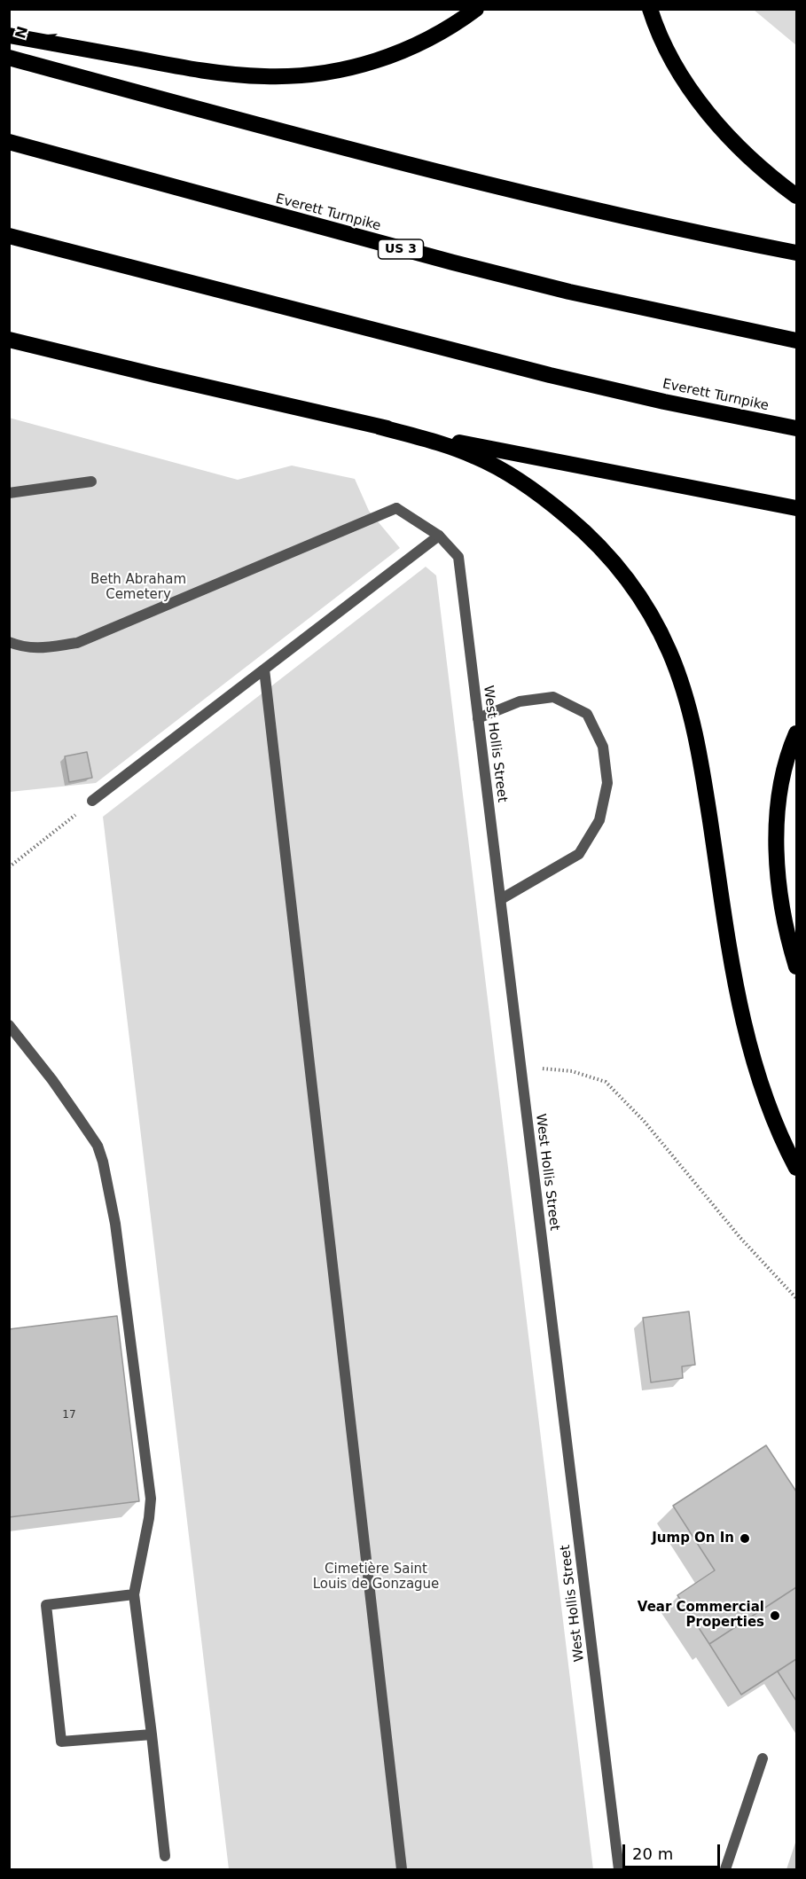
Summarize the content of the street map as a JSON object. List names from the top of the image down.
{
  "streets": {
    "highway": ["Everett Turnpike", "US 3"],
    "street": ["West Hollis Street"]
  },
  "parks": ["Beth Abraham Cemetery", "Cimetière Saint Louis de Gonzague"],
  "places": ["Jump On In", "Vear Commercial Properties"],
  "house_numbers": ["17"],
  "scale_bar": "20 m",
  "north": "left"
}
